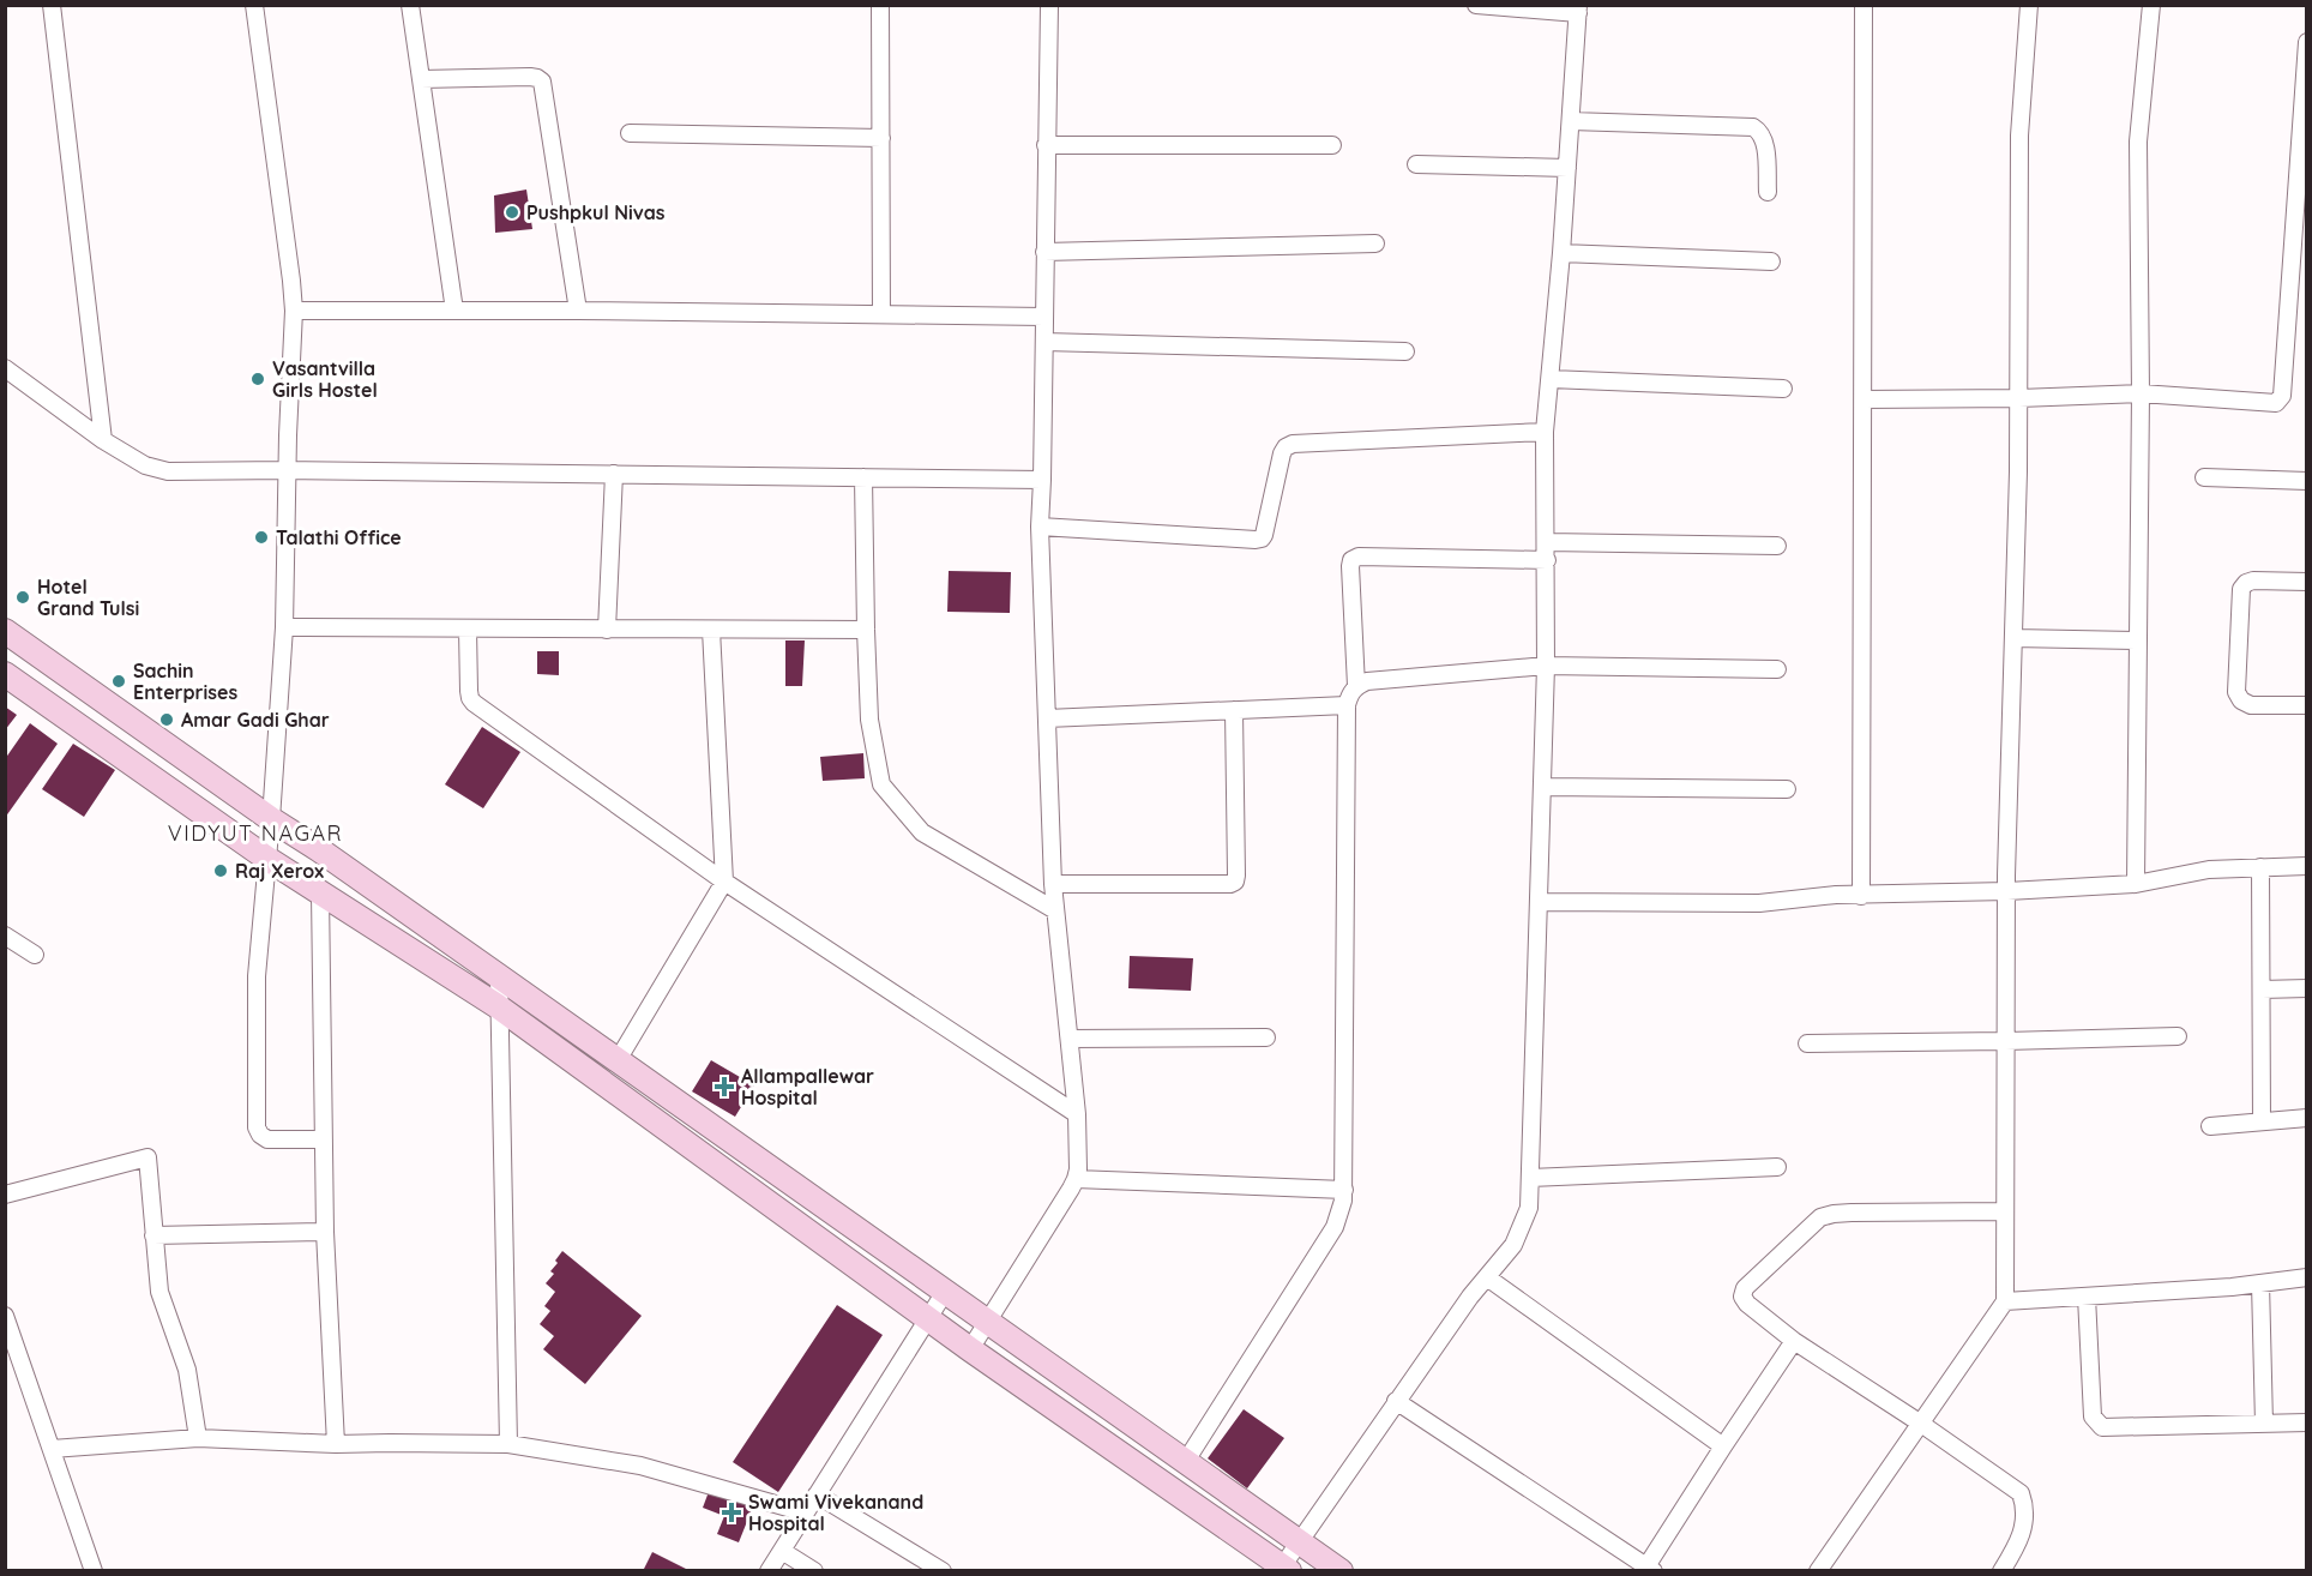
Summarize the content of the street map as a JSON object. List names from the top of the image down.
{
  "districts": ["VIDYUT NAGAR"],
  "places": {
    "other": [
      "Pushpkul Nivas",
      "Vasantvilla Girls Hostel",
      "Talathi Office",
      "Hotel Grand Tulsi",
      "Sachin Enterprises",
      "Amar Gadi Ghar",
      "Raj Xerox"
    ],
    "health": ["Allampallewar Hospital", "Swami Vivekanand Hospital"]
  }
}
